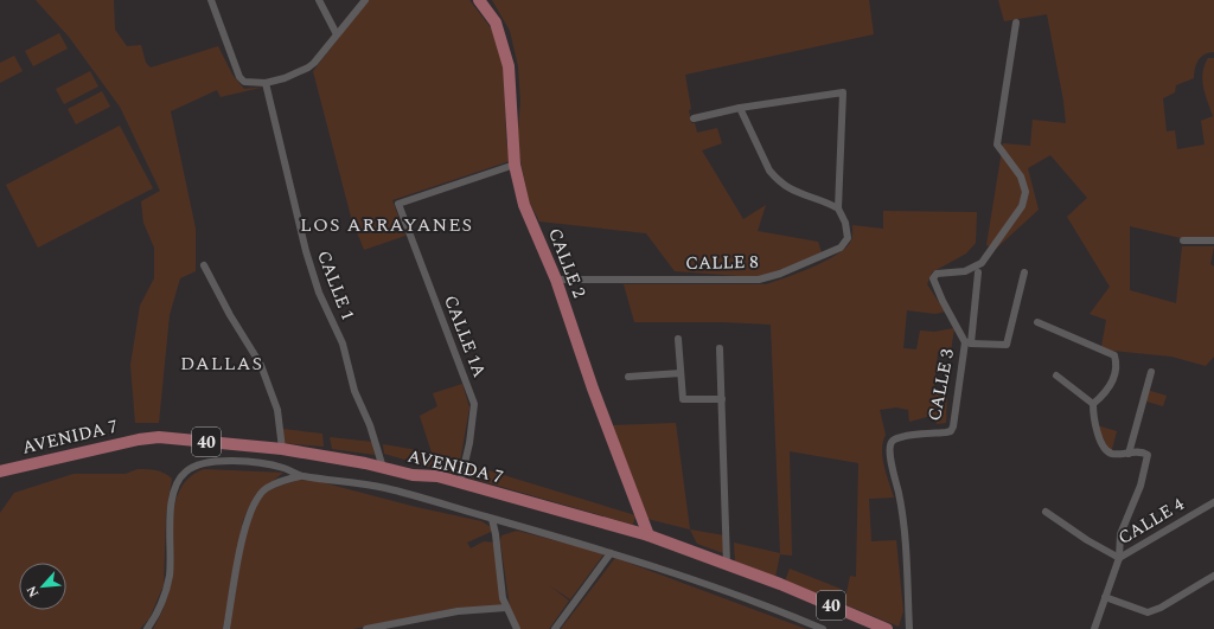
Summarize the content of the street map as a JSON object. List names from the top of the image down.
{
  "streets": {
    "main road": ["CALLE 2", "AVENIDA 7", "40"],
    "street": [
      "CALLE 8",
      "CALLE 1",
      "CALLE 1A",
      "CALLE 3",
      "CALLE 4"
    ]
  },
  "crossings": [
    ["CALLE 2", "CALLE 8"],
    ["CALLE 2", "CALLE 1A"],
    ["CALLE 2", "AVENIDA 7"],
    ["CALLE 1", "AVENIDA 7"],
    ["CALLE 1A", "AVENIDA 7"]
  ],
  "districts": ["LOS ARRAYANES", "DALLAS"],
  "north": "bottom left"
}
